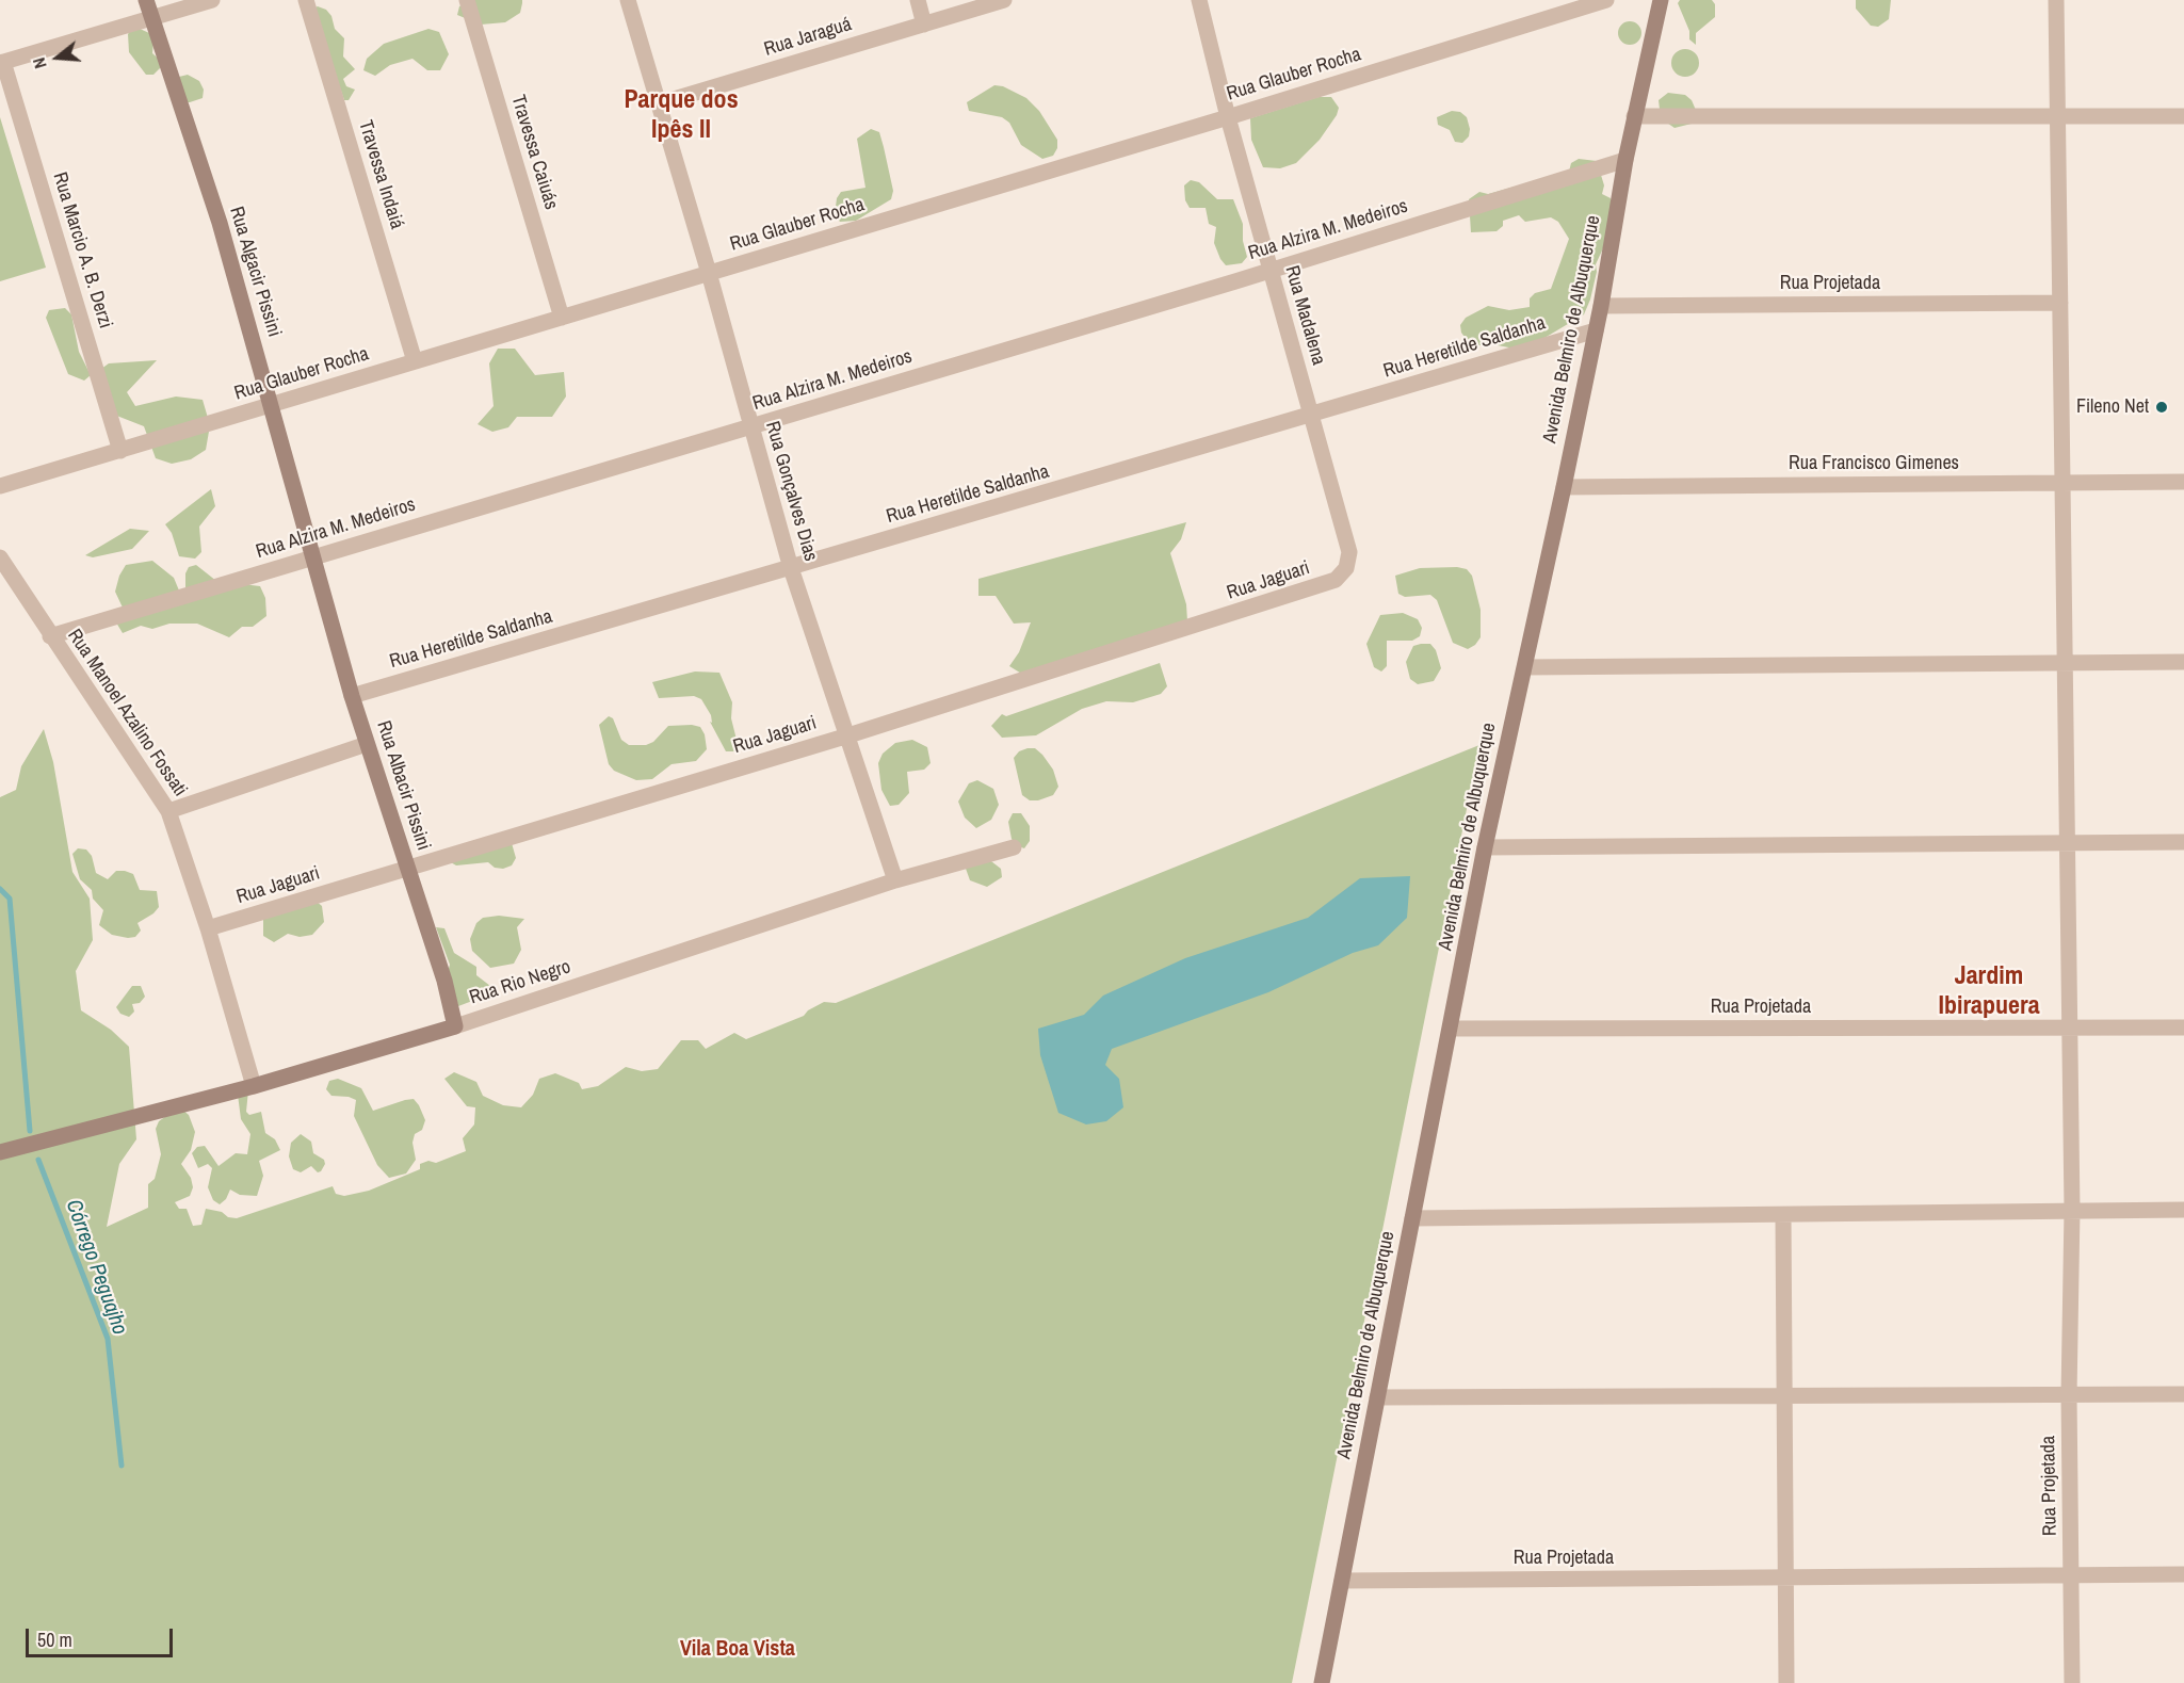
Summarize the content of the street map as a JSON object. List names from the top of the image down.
{
  "streets": {
    "main road": [
      "Rua Algacir Pissini",
      "Avenida Belmiro de Albuquerque",
      "Rua Albacir Pissini",
      "Rua Rio Negro"
    ],
    "street": [
      "Rua Jaraguá",
      "Rua Glauber Rocha",
      "Travessa Caiuás",
      "Travessa Indaiá",
      "Rua Alzira M. Medeiros",
      "Rua Marcio A. B. Derzi",
      "Rua Projetada",
      "Rua Madalena",
      "Rua Heretilde Saldanha",
      "Rua Francisco Gimenes",
      "Rua Gonçalves Dias",
      "Rua Jaguari",
      "Rua Manoel Azalino Fossati"
    ]
  },
  "crossings": [
    ["Rua Jaraguá", "Rua Gonçalves Dias"],
    ["Rua Glauber Rocha", "Travessa Caiuás"],
    ["Rua Glauber Rocha", "Travessa Indaiá"],
    ["Rua Glauber Rocha", "Rua Marcio A. B. Derzi"],
    ["Rua Glauber Rocha", "Rua Algacir Pissini"],
    ["Rua Glauber Rocha", "Rua Madalena"],
    ["Rua Glauber Rocha", "Rua Gonçalves Dias"],
    ["Rua Alzira M. Medeiros", "Rua Algacir Pissini"],
    ["Rua Alzira M. Medeiros", "Rua Madalena"],
    ["Rua Alzira M. Medeiros", "Avenida Belmiro de Albuquerque"],
    ["Rua Alzira M. Medeiros", "Rua Gonçalves Dias"],
    ["Rua Alzira M. Medeiros", "Rua Manoel Azalino Fossati"],
    ["Rua Alzira M. Medeiros", "Rua Albacir Pissini"],
    ["Rua Algacir Pissini", "Rua Albacir Pissini"],
    ["Rua Projetada", "Avenida Belmiro de Albuquerque"],
    ["Rua Projetada", "Rua Francisco Gimenes"],
    ["Rua Madalena", "Rua Heretilde Saldanha"],
    ["Rua Madalena", "Rua Jaguari"],
    ["Avenida Belmiro de Albuquerque", "Rua Heretilde Saldanha"],
    ["Avenida Belmiro de Albuquerque", "Rua Francisco Gimenes"],
    ["Rua Heretilde Saldanha", "Rua Gonçalves Dias"],
    ["Rua Heretilde Saldanha", "Rua Albacir Pissini"],
    ["Rua Gonçalves Dias", "Rua Jaguari"],
    ["Rua Gonçalves Dias", "Rua Rio Negro"],
    ["Rua Jaguari", "Rua Manoel Azalino Fossati"],
    ["Rua Jaguari", "Rua Albacir Pissini"],
    ["Rua Manoel Azalino Fossati", "Rua Rio Negro"],
    ["Rua Albacir Pissini", "Rua Rio Negro"]
  ],
  "districts": ["Parque dos Ipês II", "Jardim Ibirapuera", "Vila Boa Vista"],
  "water": ["Córrego Peguajho"],
  "places": ["Fileno Net"],
  "scale_bar": "50 m",
  "north": "left"
}
